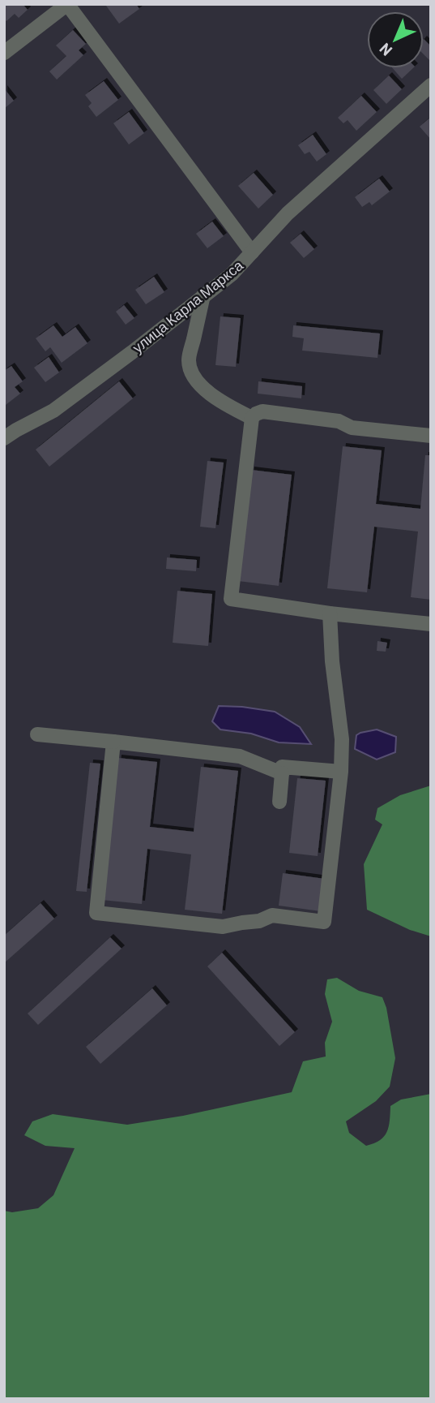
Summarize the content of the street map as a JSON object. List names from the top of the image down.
{
  "streets": {
    "street": ["улица Карла Маркса"]
  },
  "north": "bottom left"
}
